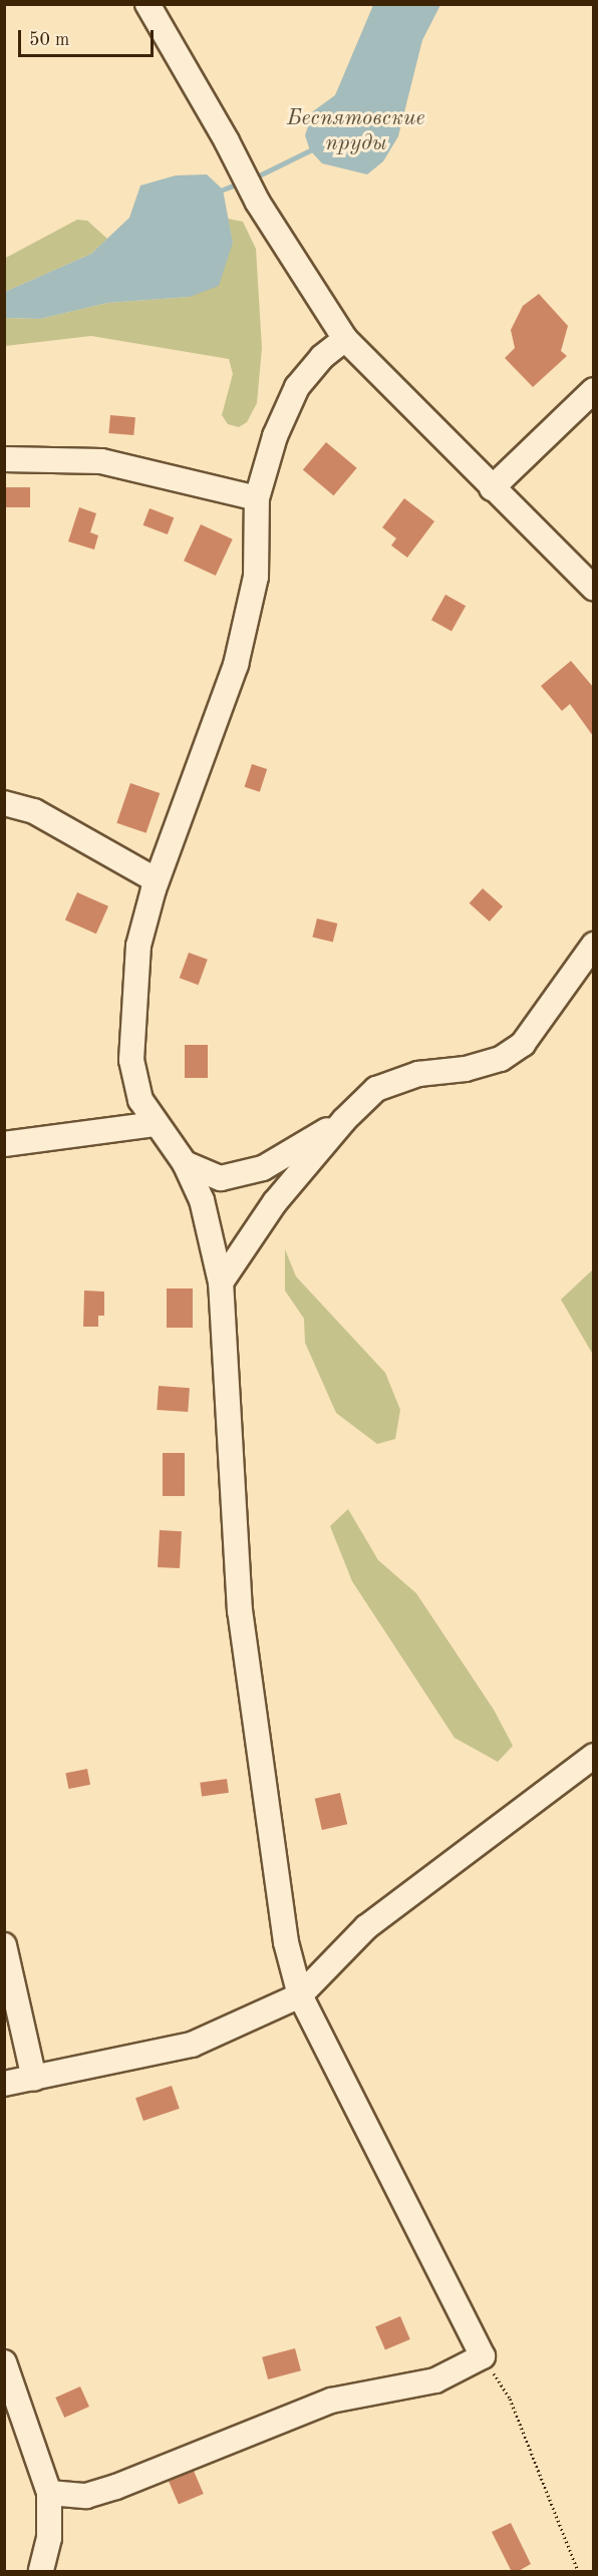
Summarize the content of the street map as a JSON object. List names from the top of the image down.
{
  "water": ["Беспятовские пруды"],
  "scale_bar": "50 m"
}
